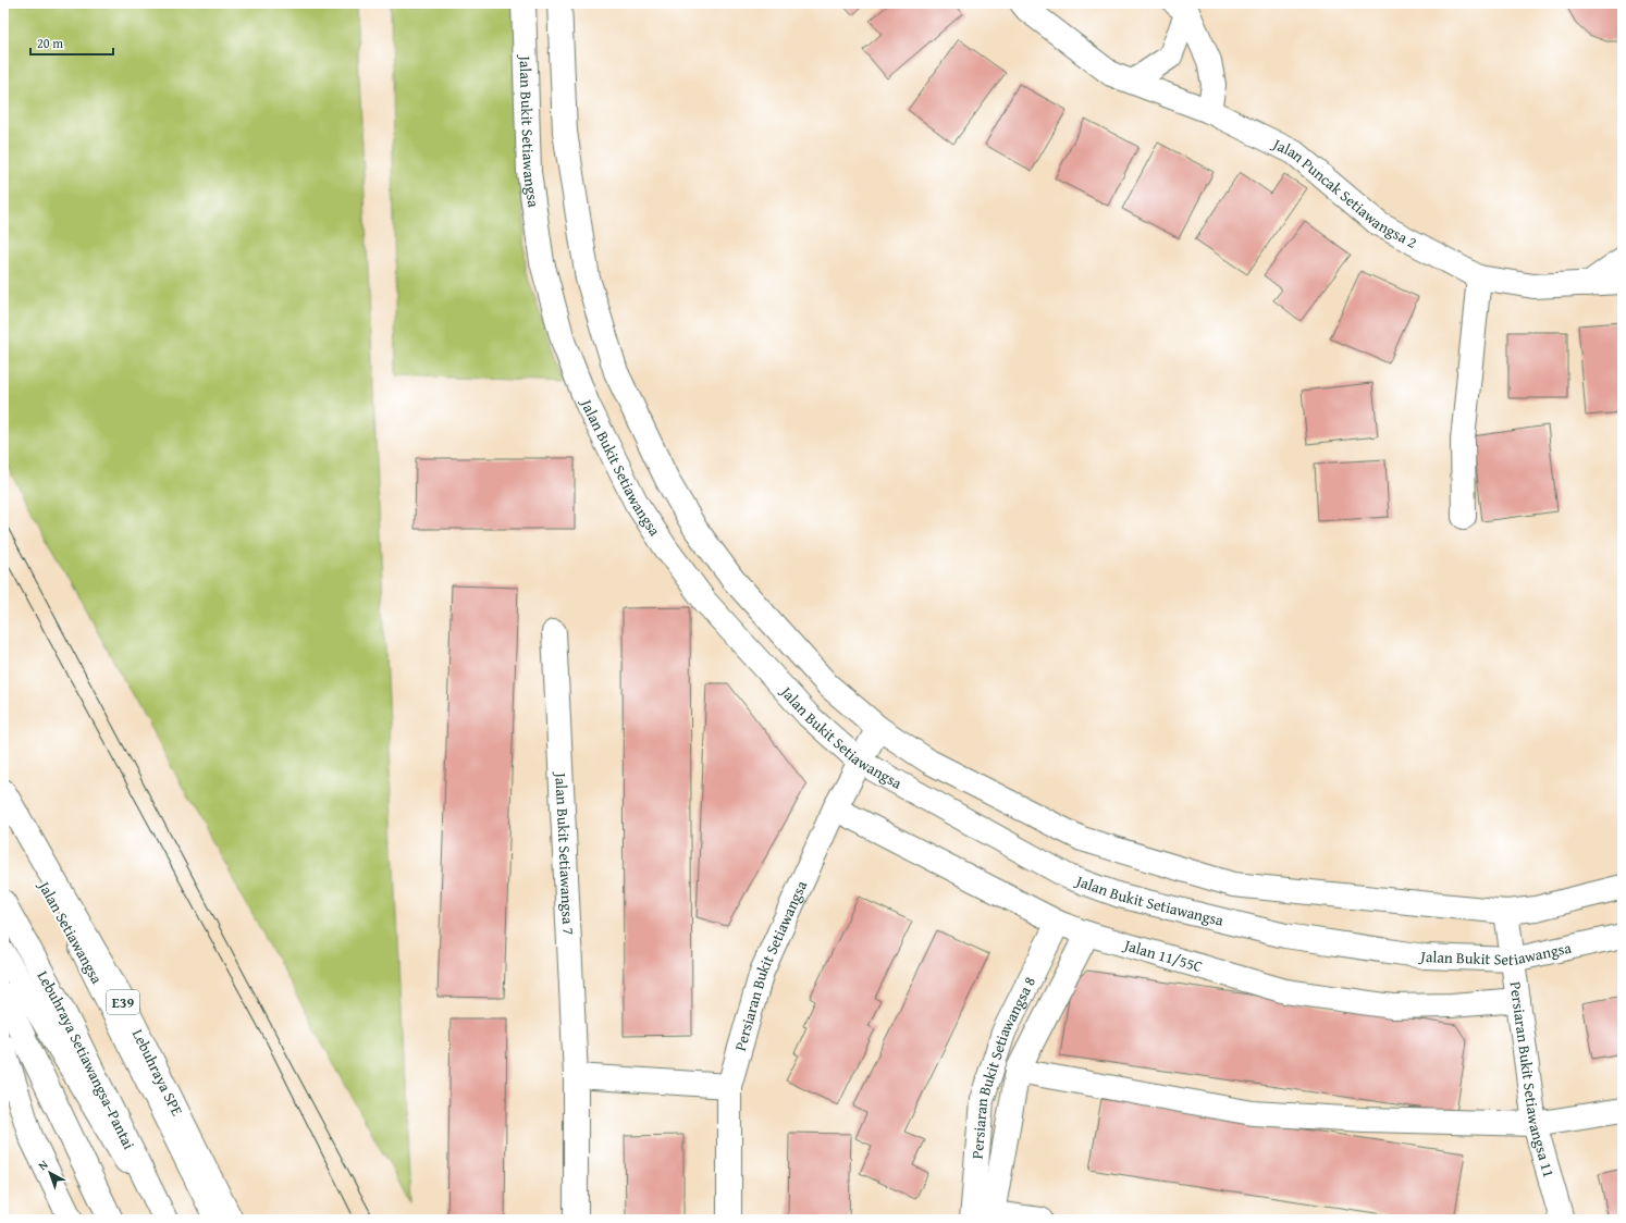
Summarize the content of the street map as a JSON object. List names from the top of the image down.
{
  "streets": {
    "main road": [
      "Jalan Bukit Setiawangsa",
      "Jalan Puncak Setiawangsa 2",
      "Jalan Bukit Setiawangsa 7",
      "Jalan Setiawangsa",
      "Jalan 11/55C",
      "Persiaran Bukit Setiawangsa",
      "E39",
      "Lebuhraya Setiawangsa–Pantai",
      "Persiaran Bukit Setiawangsa 8",
      "Lebuhraya SPE",
      "Persiaran Bukit Setiawangsa 11"
    ]
  },
  "crossings": [
    ["Jalan Bukit Setiawangsa", "Persiaran Bukit Setiawangsa"],
    ["Jalan Bukit Setiawangsa", "Persiaran Bukit Setiawangsa 11"],
    ["Jalan 11/55C", "Persiaran Bukit Setiawangsa"],
    ["Jalan 11/55C", "Persiaran Bukit Setiawangsa 8"],
    ["Jalan 11/55C", "Persiaran Bukit Setiawangsa 11"]
  ],
  "scale_bar": "20 m",
  "north": "top left"
}
